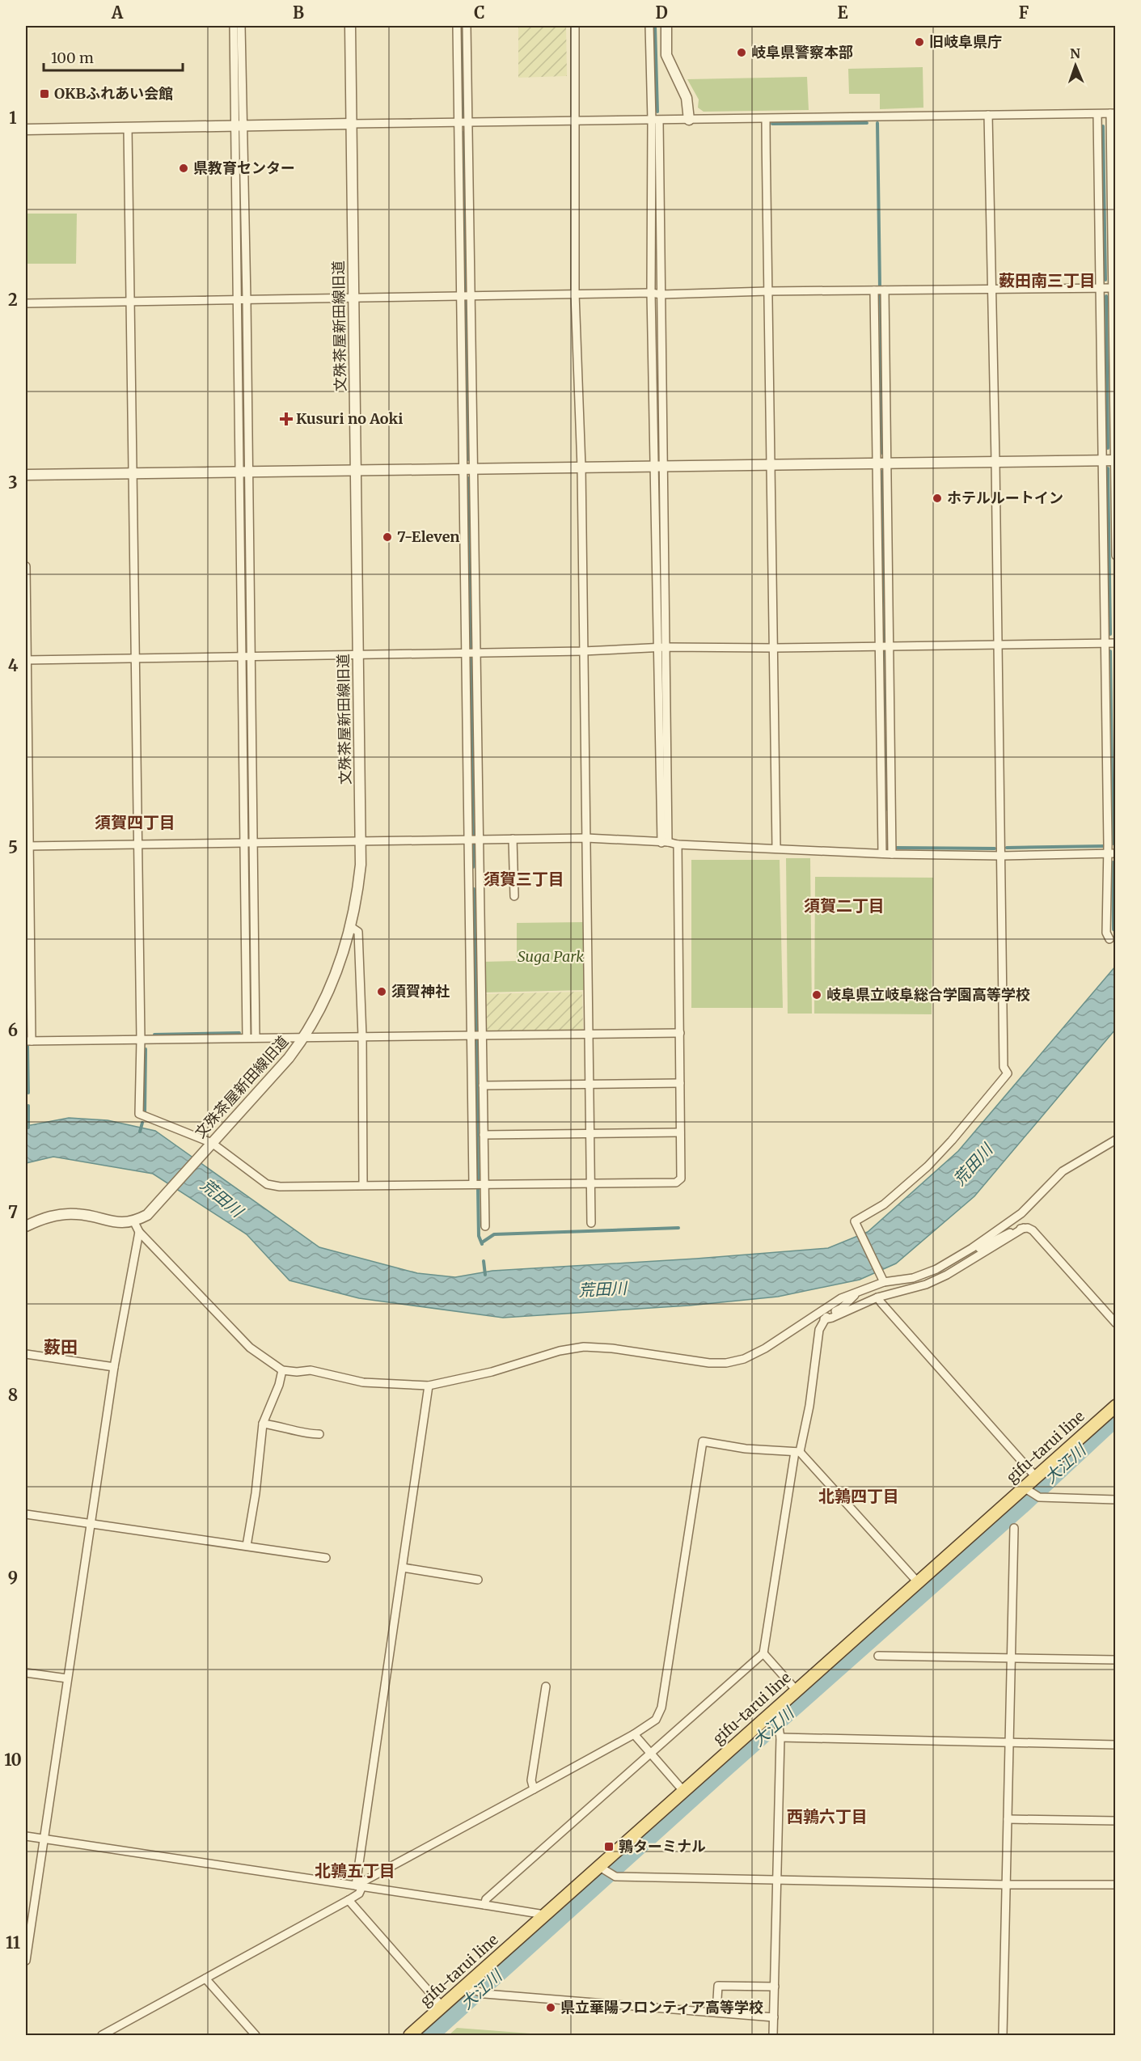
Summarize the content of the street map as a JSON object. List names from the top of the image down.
{
  "streets": {
    "main road": ["gifu-tarui line"],
    "street": ["文殊茶屋新田線旧道"]
  },
  "districts": [
    "薮田南三丁目",
    "須賀四丁目",
    "須賀三丁目",
    "須賀二丁目",
    "薮田",
    "北鶉四丁目",
    "西鶉六丁目",
    "北鶉五丁目"
  ],
  "water": ["荒田川", "大江川"],
  "parks": ["Suga Park"],
  "places": {
    "other": [
      "旧岐阜県庁",
      "岐阜県警察本部",
      "県教育センター",
      "ホテルルートイン",
      "7-Eleven",
      "須賀神社",
      "岐阜県立岐阜総合学園高等学校",
      "県立華陽フロンティア高等学校"
    ],
    "transit": ["OKBふれあい会館", "鶉ターミナル"],
    "health": ["Kusuri no Aoki"]
  },
  "scale_bar": "100 m",
  "north": "top",
  "grid": {
    "columns": [
      "A",
      "B",
      "C",
      "D",
      "E",
      "F"
    ],
    "rows": [
      "1",
      "2",
      "3",
      "4",
      "5",
      "6",
      "7",
      "8",
      "9",
      "10",
      "11"
    ]
  }
}
